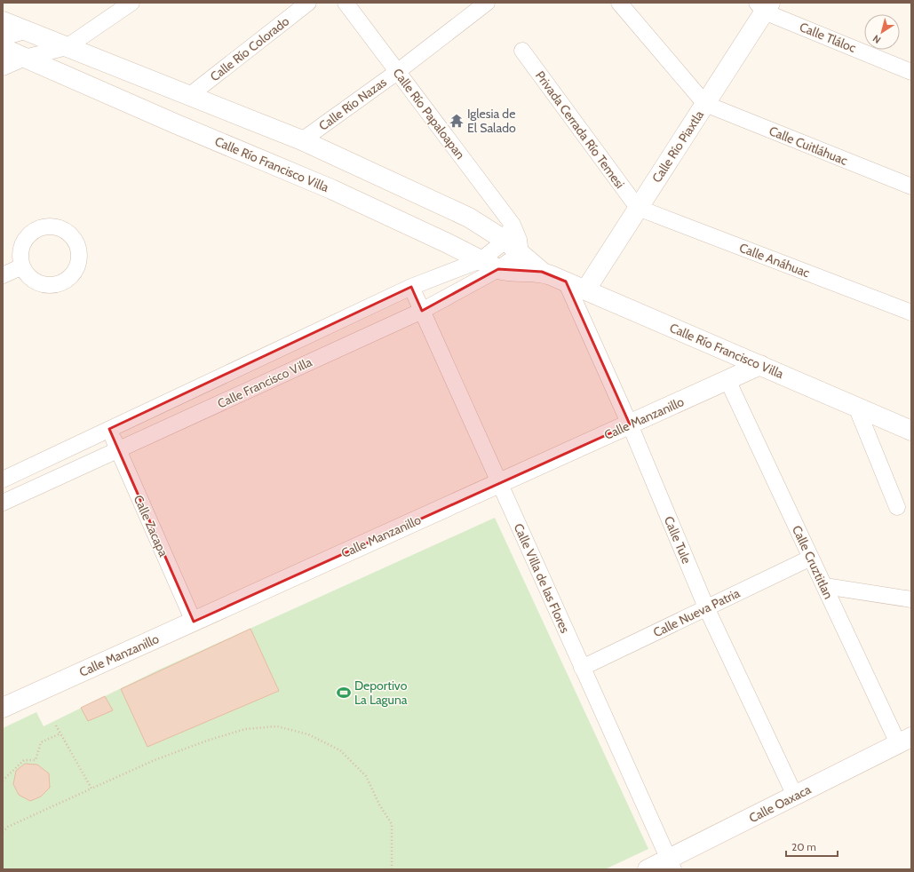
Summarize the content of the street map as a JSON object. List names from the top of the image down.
{
  "streets": {
    "main road": [
      "Calle Río Piaxtla",
      "Calle Río Francisco Villa",
      "Calle Manzanillo",
      "Calle Oaxaca"
    ],
    "street": [
      "Calle Tláloc",
      "Calle Río Colorado",
      "Calle Río Nazas",
      "Calle Río Papaloapan",
      "Privada Cerrada Río Temesi",
      "Calle Cuitláhuac",
      "Calle Anáhuac",
      "Calle Francisco Villa",
      "Calle Zacapa",
      "Calle Tule",
      "Calle Cruztitlan",
      "Calle Villa de las Flores",
      "Calle Nueva Patria"
    ]
  },
  "crossings": [
    ["Calle Tláloc", "Calle Río Piaxtla"],
    ["Calle Río Colorado", "Calle Río Francisco Villa"],
    ["Calle Río Nazas", "Calle Río Papaloapan"],
    ["Calle Río Nazas", "Calle Río Francisco Villa"],
    ["Calle Río Papaloapan", "Calle Río Francisco Villa"],
    ["Calle Río Papaloapan", "Calle Francisco Villa"],
    ["Privada Cerrada Río Temesi", "Calle Río Piaxtla"],
    ["Privada Cerrada Río Temesi", "Calle Anáhuac"],
    ["Calle Cuitláhuac", "Calle Río Piaxtla"],
    ["Calle Río Piaxtla", "Calle Río Francisco Villa"],
    ["Calle Río Piaxtla", "Calle Anáhuac"],
    ["Calle Río Francisco Villa", "Calle Francisco Villa"],
    ["Calle Río Francisco Villa", "Calle Manzanillo"],
    ["Calle Río Francisco Villa", "Calle Tule"],
    ["Calle Francisco Villa", "Calle Zacapa"],
    ["Calle Francisco Villa", "Calle Villa de las Flores"],
    ["Calle Manzanillo", "Calle Zacapa"],
    ["Calle Manzanillo", "Calle Tule"],
    ["Calle Manzanillo", "Calle Cruztitlan"],
    ["Calle Manzanillo", "Calle Villa de las Flores"],
    ["Calle Tule", "Calle Nueva Patria"],
    ["Calle Tule", "Calle Oaxaca"],
    ["Calle Cruztitlan", "Calle Nueva Patria"],
    ["Calle Cruztitlan", "Calle Oaxaca"],
    ["Calle Villa de las Flores", "Calle Nueva Patria"],
    ["Calle Villa de las Flores", "Calle Oaxaca"]
  ],
  "places": {
    "temple": ["Iglesia de El Salado"],
    "sports": ["Deportivo La Laguna"]
  },
  "scale_bar": "20 m",
  "north": "bottom left"
}
